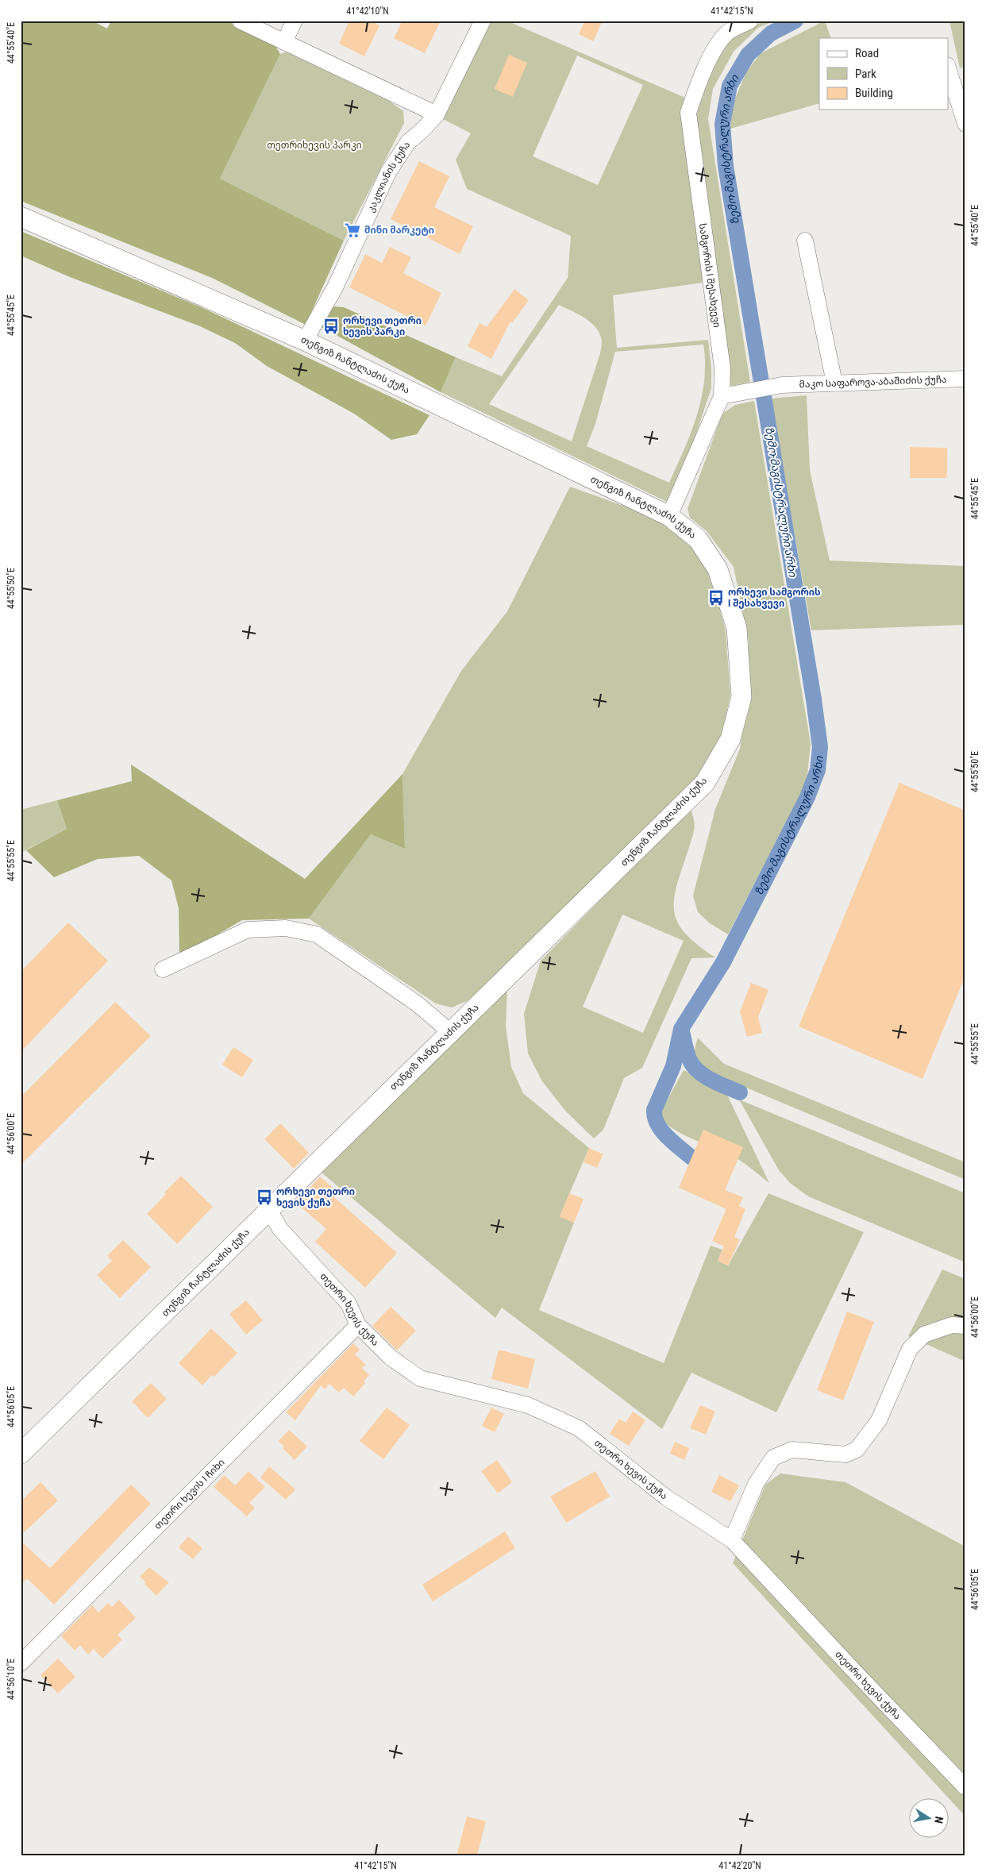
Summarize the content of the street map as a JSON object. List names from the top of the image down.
{
  "streets": {
    "street": [
      "კაკლიანის ქუჩა",
      "სამგორის I შესახვევი",
      "თენგიზ ჩანტლაძის ქუჩა",
      "მაკო საფაროვა-აბაშიძის ქუჩა",
      "თეთრი ხევის ქუჩა",
      "თეთრი ხევის I ჩიხი"
    ]
  },
  "crossings": [
    ["კაკლიანის ქუჩა", "თენგიზ ჩანტლაძის ქუჩა"],
    ["სამგორის I შესახვევი", "თენგიზ ჩანტლაძის ქუჩა"],
    ["სამგორის I შესახვევი", "მაკო საფაროვა-აბაშიძის ქუჩა"],
    ["თენგიზ ჩანტლაძის ქუჩა", "თეთრი ხევის ქუჩა"],
    ["თეთრი ხევის ქუჩა", "თეთრი ხევის I ჩიხი"]
  ],
  "water": ["ზემო-მაგისტრალური არხი"],
  "parks": ["თეთრიხევის პარკი"],
  "places": {
    "supermarket": ["მინი მარკეტი"],
    "bus stop": ["ორხევი თეთრი ხევის პარკი", "ორხევი სამგორის I შესახვევი", "ორხევი თეთრი ხევის ქუჩა"]
  },
  "legend": ["Road", "Park", "Building"],
  "north": "right",
  "coordinates": [
    "41°42'10\"N",
    "41°42'15\"N",
    "44°55'40\"E",
    "44°55'45\"E",
    "44°55'50\"E",
    "44°55'55\"E",
    "44°56'00\"E",
    "44°56'05\"E",
    "44°56'10\"E",
    "41°42'20\"N"
  ]
}
